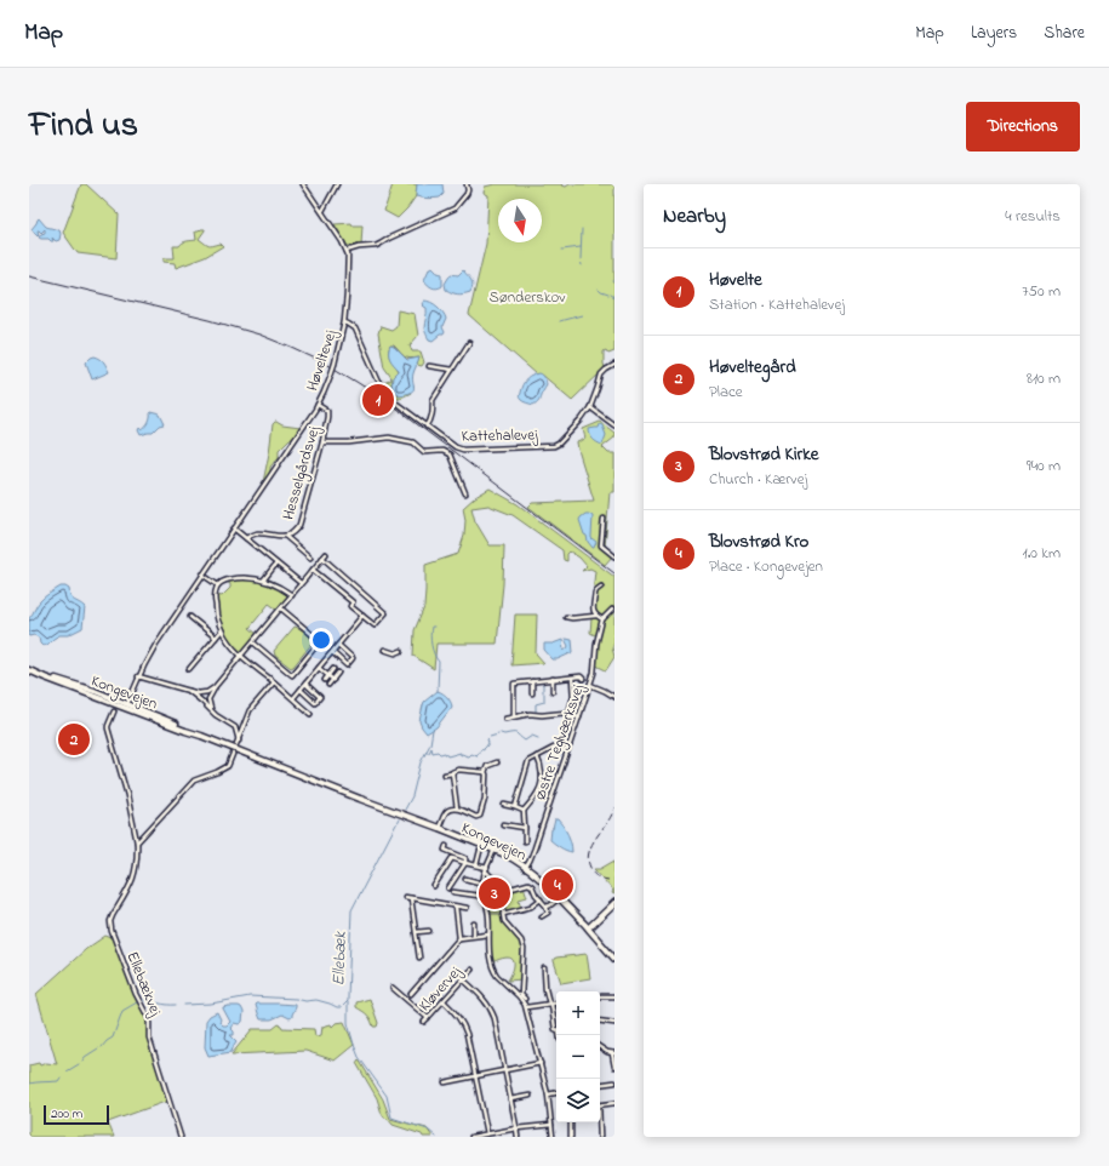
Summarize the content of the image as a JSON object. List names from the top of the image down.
{
  "streets": {
    "main road": ["Kongevejen"],
    "street": [
      "Høveltevej",
      "Kattehalevej",
      "Hesselgårdsvej",
      "Østre Teglværksvej",
      "Ellebækvej",
      "Kløvervej"
    ]
  },
  "crossings": [
    ["Høveltevej", "Kattehalevej"],
    ["Høveltevej", "Hesselgårdsvej"],
    ["Høveltevej", "Kongevejen"],
    ["Kongevejen", "Østre Teglværksvej"]
  ],
  "water": ["Ellebæk"],
  "parks": ["Sønderskov"],
  "scale_bar": "200 m",
  "north": "bottom",
  "page": {
    "header": "Map",
    "nav": ["Map", "Layers", "Share"],
    "title": "Find us",
    "buttons": "Directions",
    "heading": ["Nearby", "4 results"],
    "list": [
      {
        "mark": "1",
        "name": "Høvelte",
        "note": "Station · Kattehalevej",
        "value": "750 m"
      },
      {
        "mark": "2",
        "name": "Høveltegård",
        "note": "Place",
        "value": "810 m"
      },
      {
        "mark": "3",
        "name": "Blovstrød Kirke",
        "note": "Church · Kærvej",
        "value": "940 m"
      },
      {
        "mark": "4",
        "name": "Blovstrød Kro",
        "note": "Place · Kongevejen",
        "value": "1.0 km"
      }
    ],
    "pins": [
      "1",
      "2",
      "4",
      "3"
    ],
    "map_buttons": ["+", "−"],
    "scale": "200 m"
  }
}
